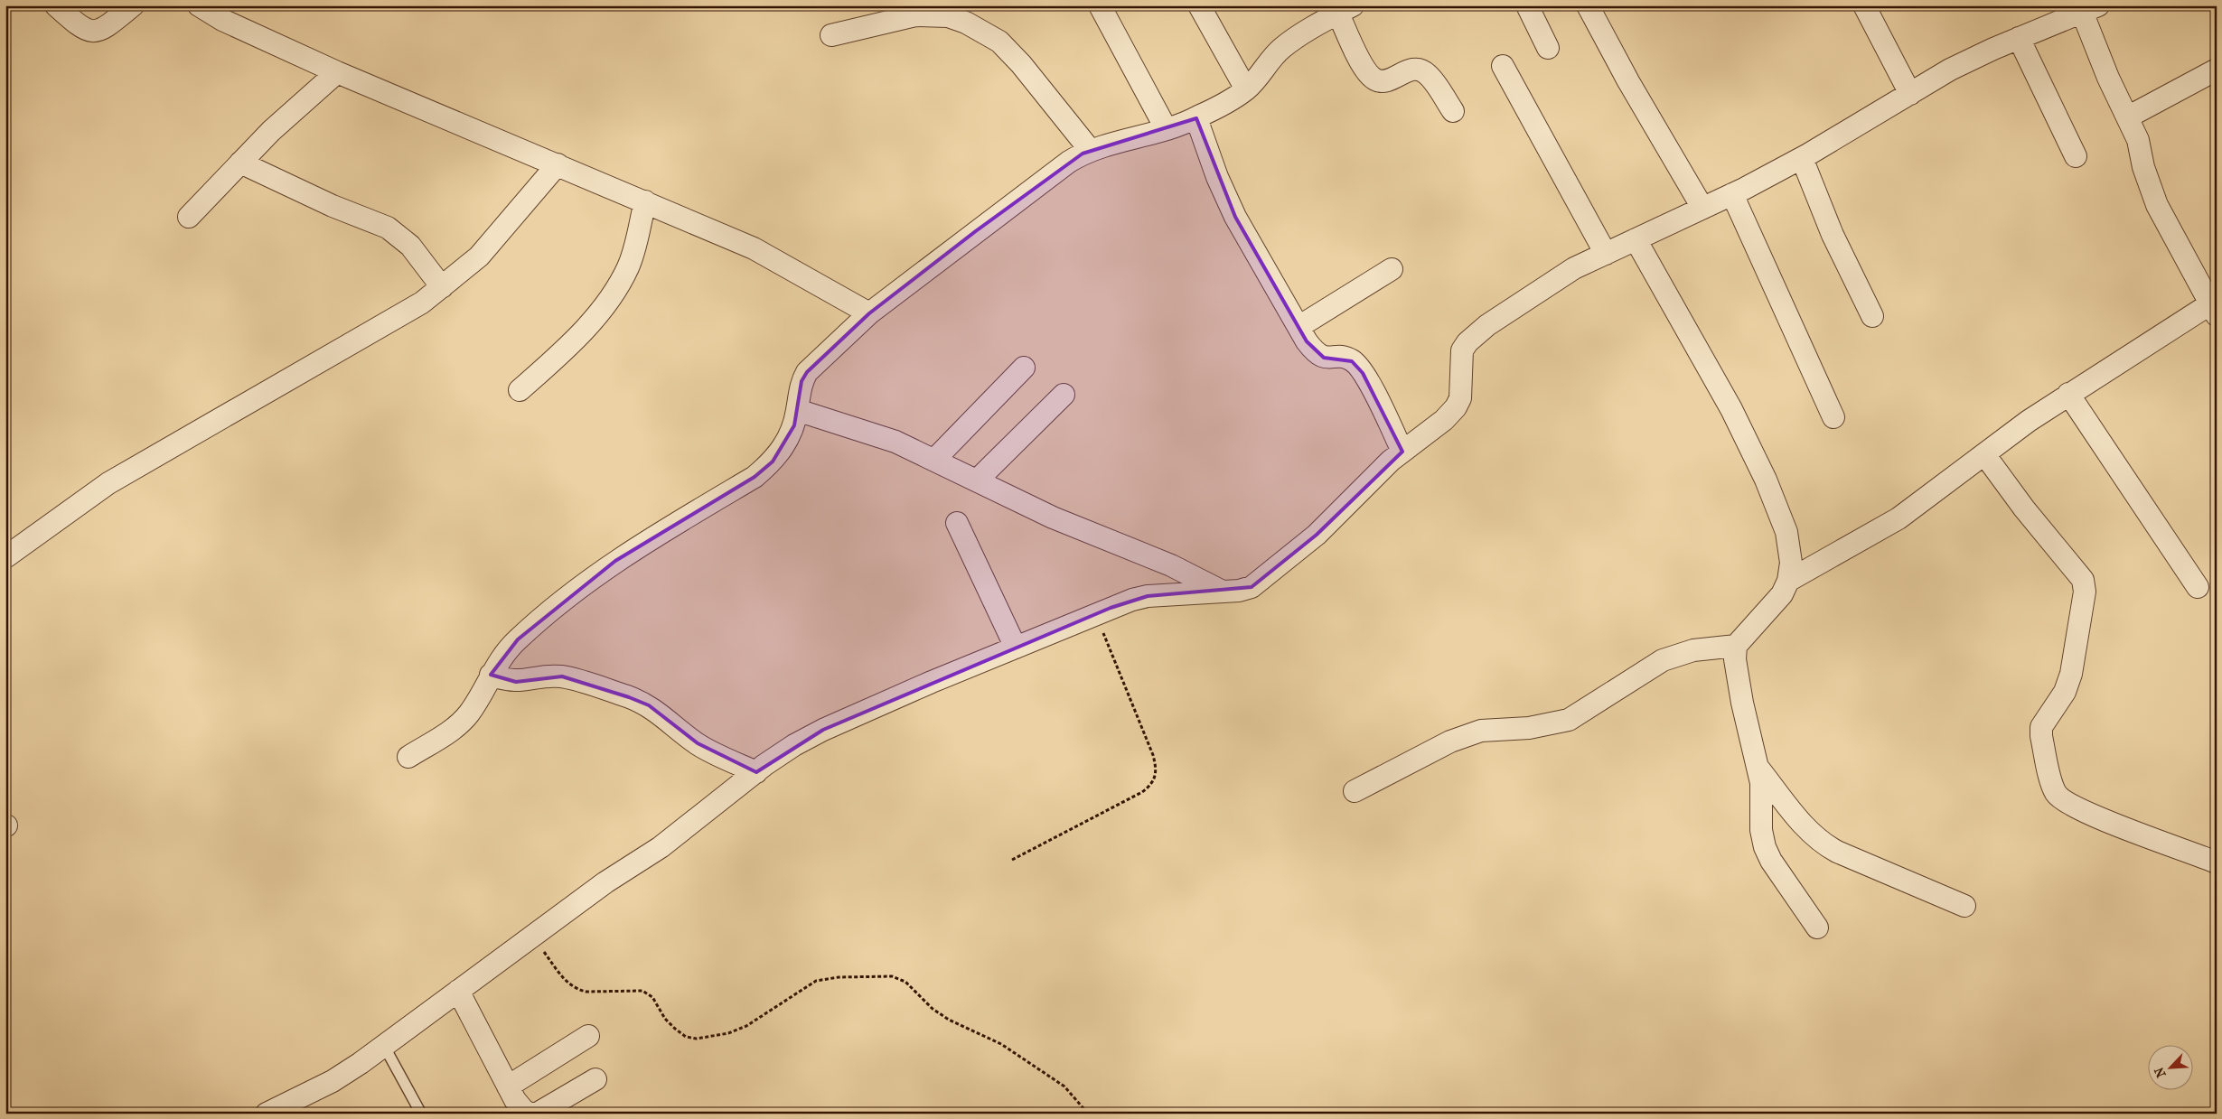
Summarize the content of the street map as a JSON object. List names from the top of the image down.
{
  "north": "bottom left"
}
